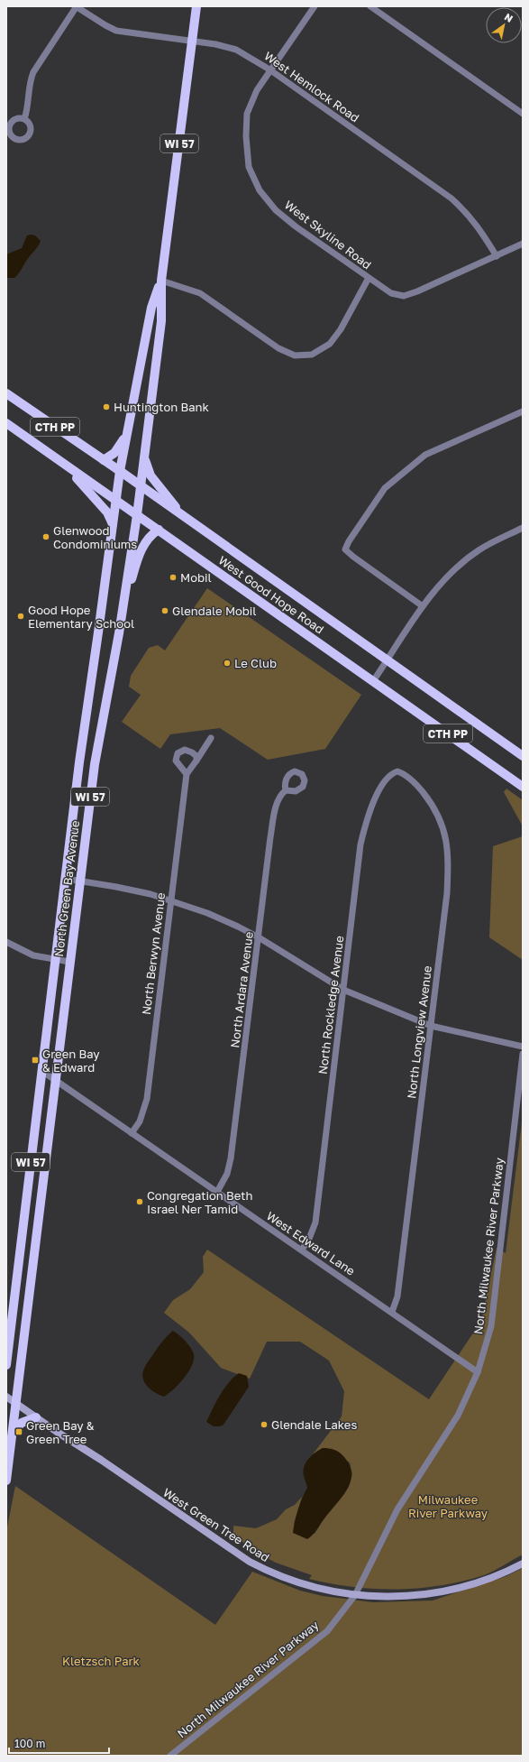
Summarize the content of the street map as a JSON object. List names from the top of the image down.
{
  "streets": {
    "main road": [
      "WI 57",
      "CTH PP",
      "West Good Hope Road",
      "North Green Bay Avenue"
    ],
    "street": [
      "West Hemlock Road",
      "West Skyline Road",
      "North Berwyn Avenue",
      "North Ardara Avenue",
      "North Rockledge Avenue",
      "North Longview Avenue",
      "West Edward Lane",
      "North Milwaukee River Parkway",
      "West Green Tree Road"
    ]
  },
  "crossings": [
    ["West Hemlock Road", "West Skyline Road"],
    ["West Hemlock Road", "North Green Bay Avenue"],
    ["West Good Hope Road", "North Green Bay Avenue"],
    ["North Green Bay Avenue", "West Edward Lane"],
    ["North Green Bay Avenue", "West Green Tree Road"],
    ["North Berwyn Avenue", "West Edward Lane"],
    ["North Ardara Avenue", "West Edward Lane"],
    ["North Rockledge Avenue", "North Longview Avenue"],
    ["North Rockledge Avenue", "West Edward Lane"],
    ["North Longview Avenue", "West Edward Lane"],
    ["West Edward Lane", "North Milwaukee River Parkway"],
    ["North Milwaukee River Parkway", "West Green Tree Road"]
  ],
  "parks": ["Milwaukee River Parkway", "Kletzsch Park"],
  "places": {
    "other": [
      "Huntington Bank",
      "Glenwood Condominiums",
      "Mobil",
      "Glendale Mobil",
      "Good Hope Elementary School",
      "Le Club",
      "Congregation Beth Israel Ner Tamid",
      "Glendale Lakes"
    ],
    "transit": ["Green Bay & Edward", "Green Bay & Green Tree"]
  },
  "scale_bar": "100 m",
  "north": "top right"
}
